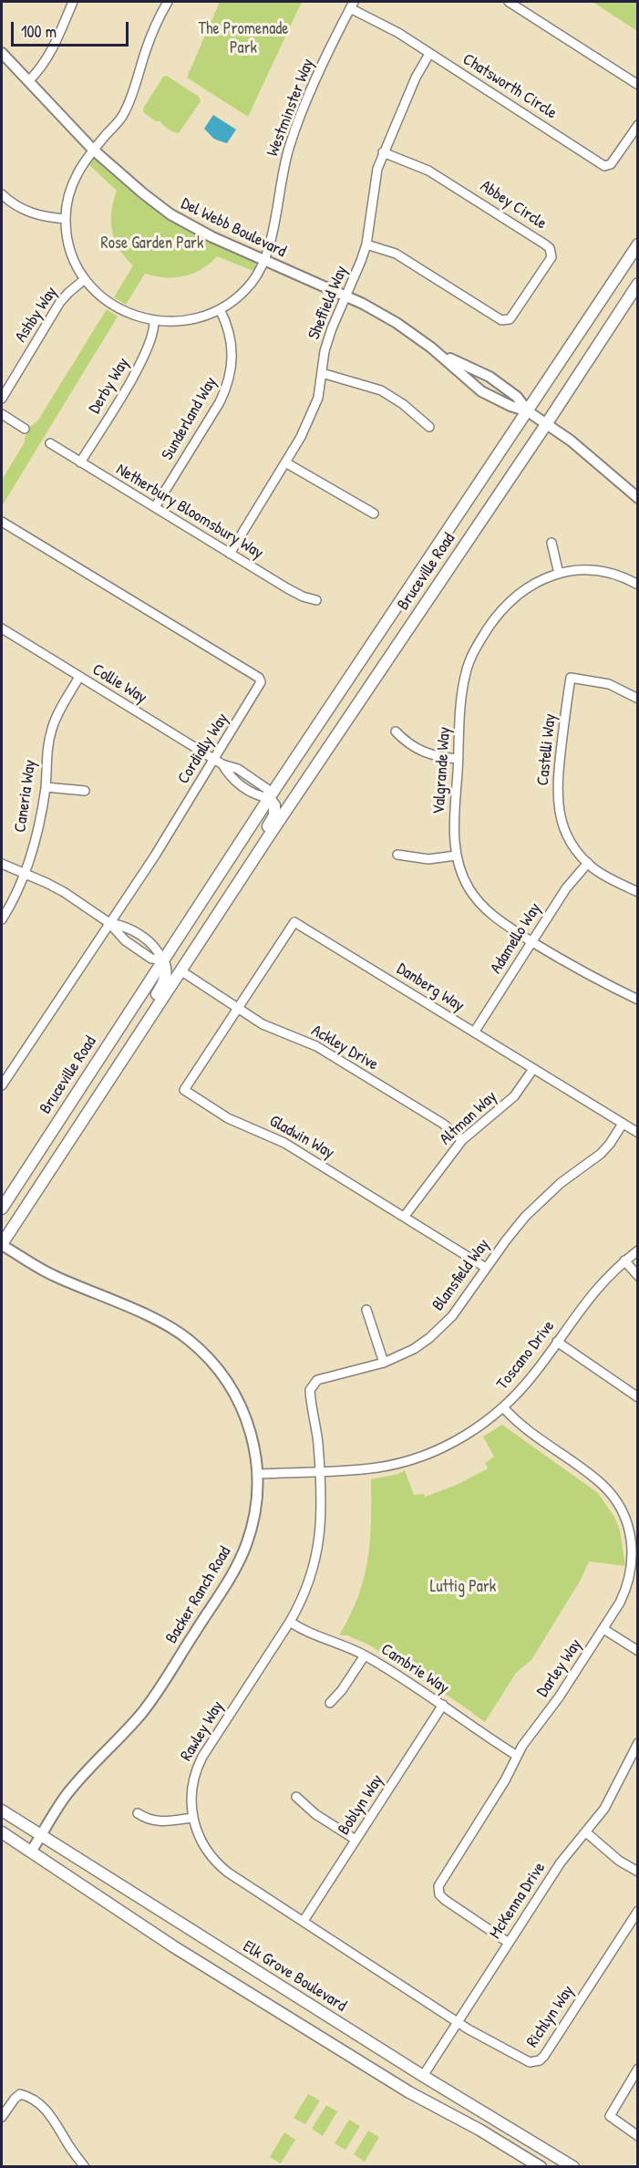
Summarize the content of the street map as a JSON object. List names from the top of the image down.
{
  "streets": {
    "main road": ["Bruceville Road", "Elk Grove Boulevard"],
    "street": [
      "Chatsworth Circle",
      "Westminster Way",
      "Abbey Circle",
      "Del Webb Boulevard",
      "Sheffield Way",
      "Ashby Way",
      "Derby Way",
      "Sunderland Way",
      "Netherbury Bloomsbury Way",
      "Collie Way",
      "Cordially Way",
      "Castelli Way",
      "Valgrande Way",
      "Caneria Way",
      "Adamello Way",
      "Danberg Way",
      "Ackley Drive",
      "Altman Way",
      "Gladwin Way",
      "Blansfield Way",
      "Toscano Drive",
      "Backer Ranch Road",
      "Darley Way",
      "Cambrie Way",
      "Rawley Way",
      "Boblyn Way",
      "McKenna Drive",
      "Richlyn Way"
    ]
  },
  "crossings": [
    ["Chatsworth Circle", "Westminster Way"],
    ["Chatsworth Circle", "Sheffield Way"],
    ["Westminster Way", "Del Webb Boulevard"],
    ["Westminster Way", "Ashby Way"],
    ["Westminster Way", "Derby Way"],
    ["Westminster Way", "Sunderland Way"],
    ["Abbey Circle", "Sheffield Way"],
    ["Del Webb Boulevard", "Sheffield Way"],
    ["Del Webb Boulevard", "Bruceville Road"],
    ["Sheffield Way", "Netherbury Bloomsbury Way"],
    ["Derby Way", "Netherbury Bloomsbury Way"],
    ["Sunderland Way", "Netherbury Bloomsbury Way"],
    ["Bruceville Road", "Collie Way"],
    ["Bruceville Road", "Ackley Drive"],
    ["Bruceville Road", "Backer Ranch Road"],
    ["Collie Way", "Cordially Way"],
    ["Collie Way", "Caneria Way"],
    ["Castelli Way", "Adamello Way"],
    ["Valgrande Way", "Adamello Way"],
    ["Adamello Way", "Danberg Way"],
    ["Danberg Way", "Ackley Drive"],
    ["Danberg Way", "Altman Way"],
    ["Danberg Way", "Gladwin Way"],
    ["Danberg Way", "Blansfield Way"],
    ["Ackley Drive", "Altman Way"],
    ["Ackley Drive", "Gladwin Way"],
    ["Altman Way", "Gladwin Way"],
    ["Gladwin Way", "Blansfield Way"],
    ["Blansfield Way", "Toscano Drive"],
    ["Blansfield Way", "Rawley Way"],
    ["Toscano Drive", "Backer Ranch Road"],
    ["Toscano Drive", "Darley Way"],
    ["Toscano Drive", "Rawley Way"],
    ["Backer Ranch Road", "Elk Grove Boulevard"],
    ["Darley Way", "Cambrie Way"],
    ["Darley Way", "McKenna Drive"],
    ["Cambrie Way", "Rawley Way"],
    ["Cambrie Way", "Boblyn Way"],
    ["Rawley Way", "Boblyn Way"],
    ["Rawley Way", "McKenna Drive"],
    ["Rawley Way", "Richlyn Way"],
    ["McKenna Drive", "Elk Grove Boulevard"],
    ["McKenna Drive", "Richlyn Way"]
  ],
  "parks": ["The Promenade Park", "Rose Garden Park", "Luttig Park"],
  "scale_bar": "100 m"
}
